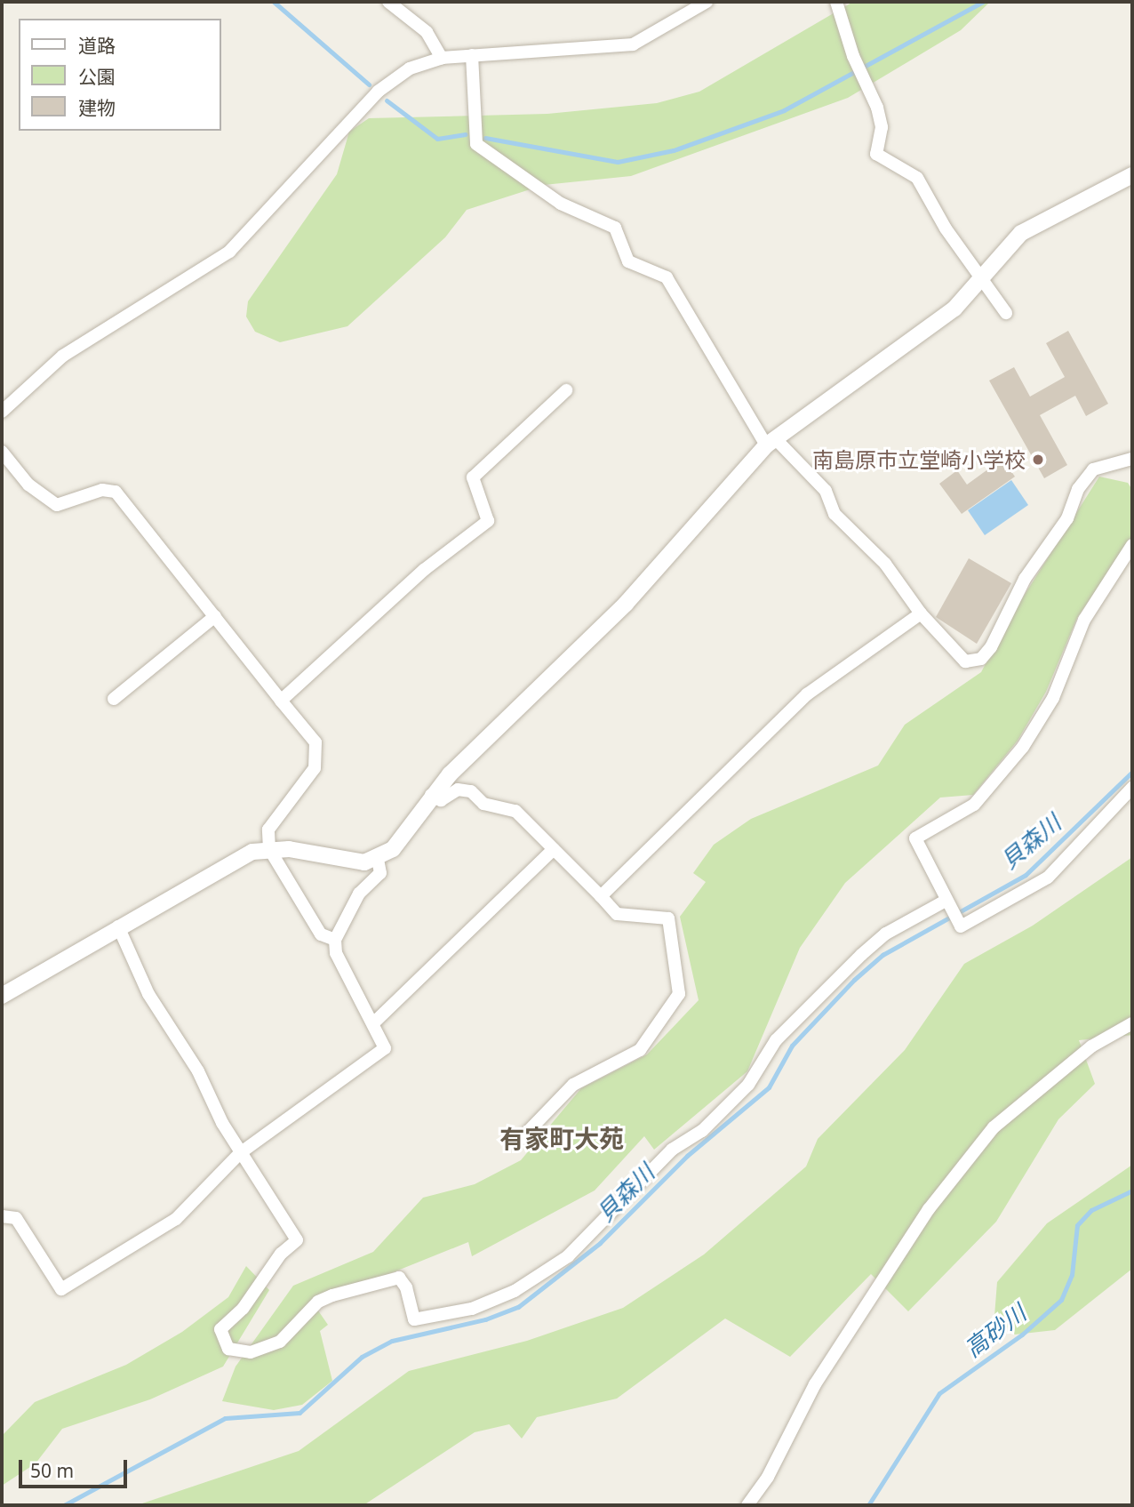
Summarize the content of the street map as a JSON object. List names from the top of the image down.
{
  "districts": ["有家町大苑"],
  "water": ["貝森川", "高砂川"],
  "places": ["南島原市立堂崎小学校"],
  "legend": ["道路", "公園", "建物"],
  "scale_bar": "50 m"
}
